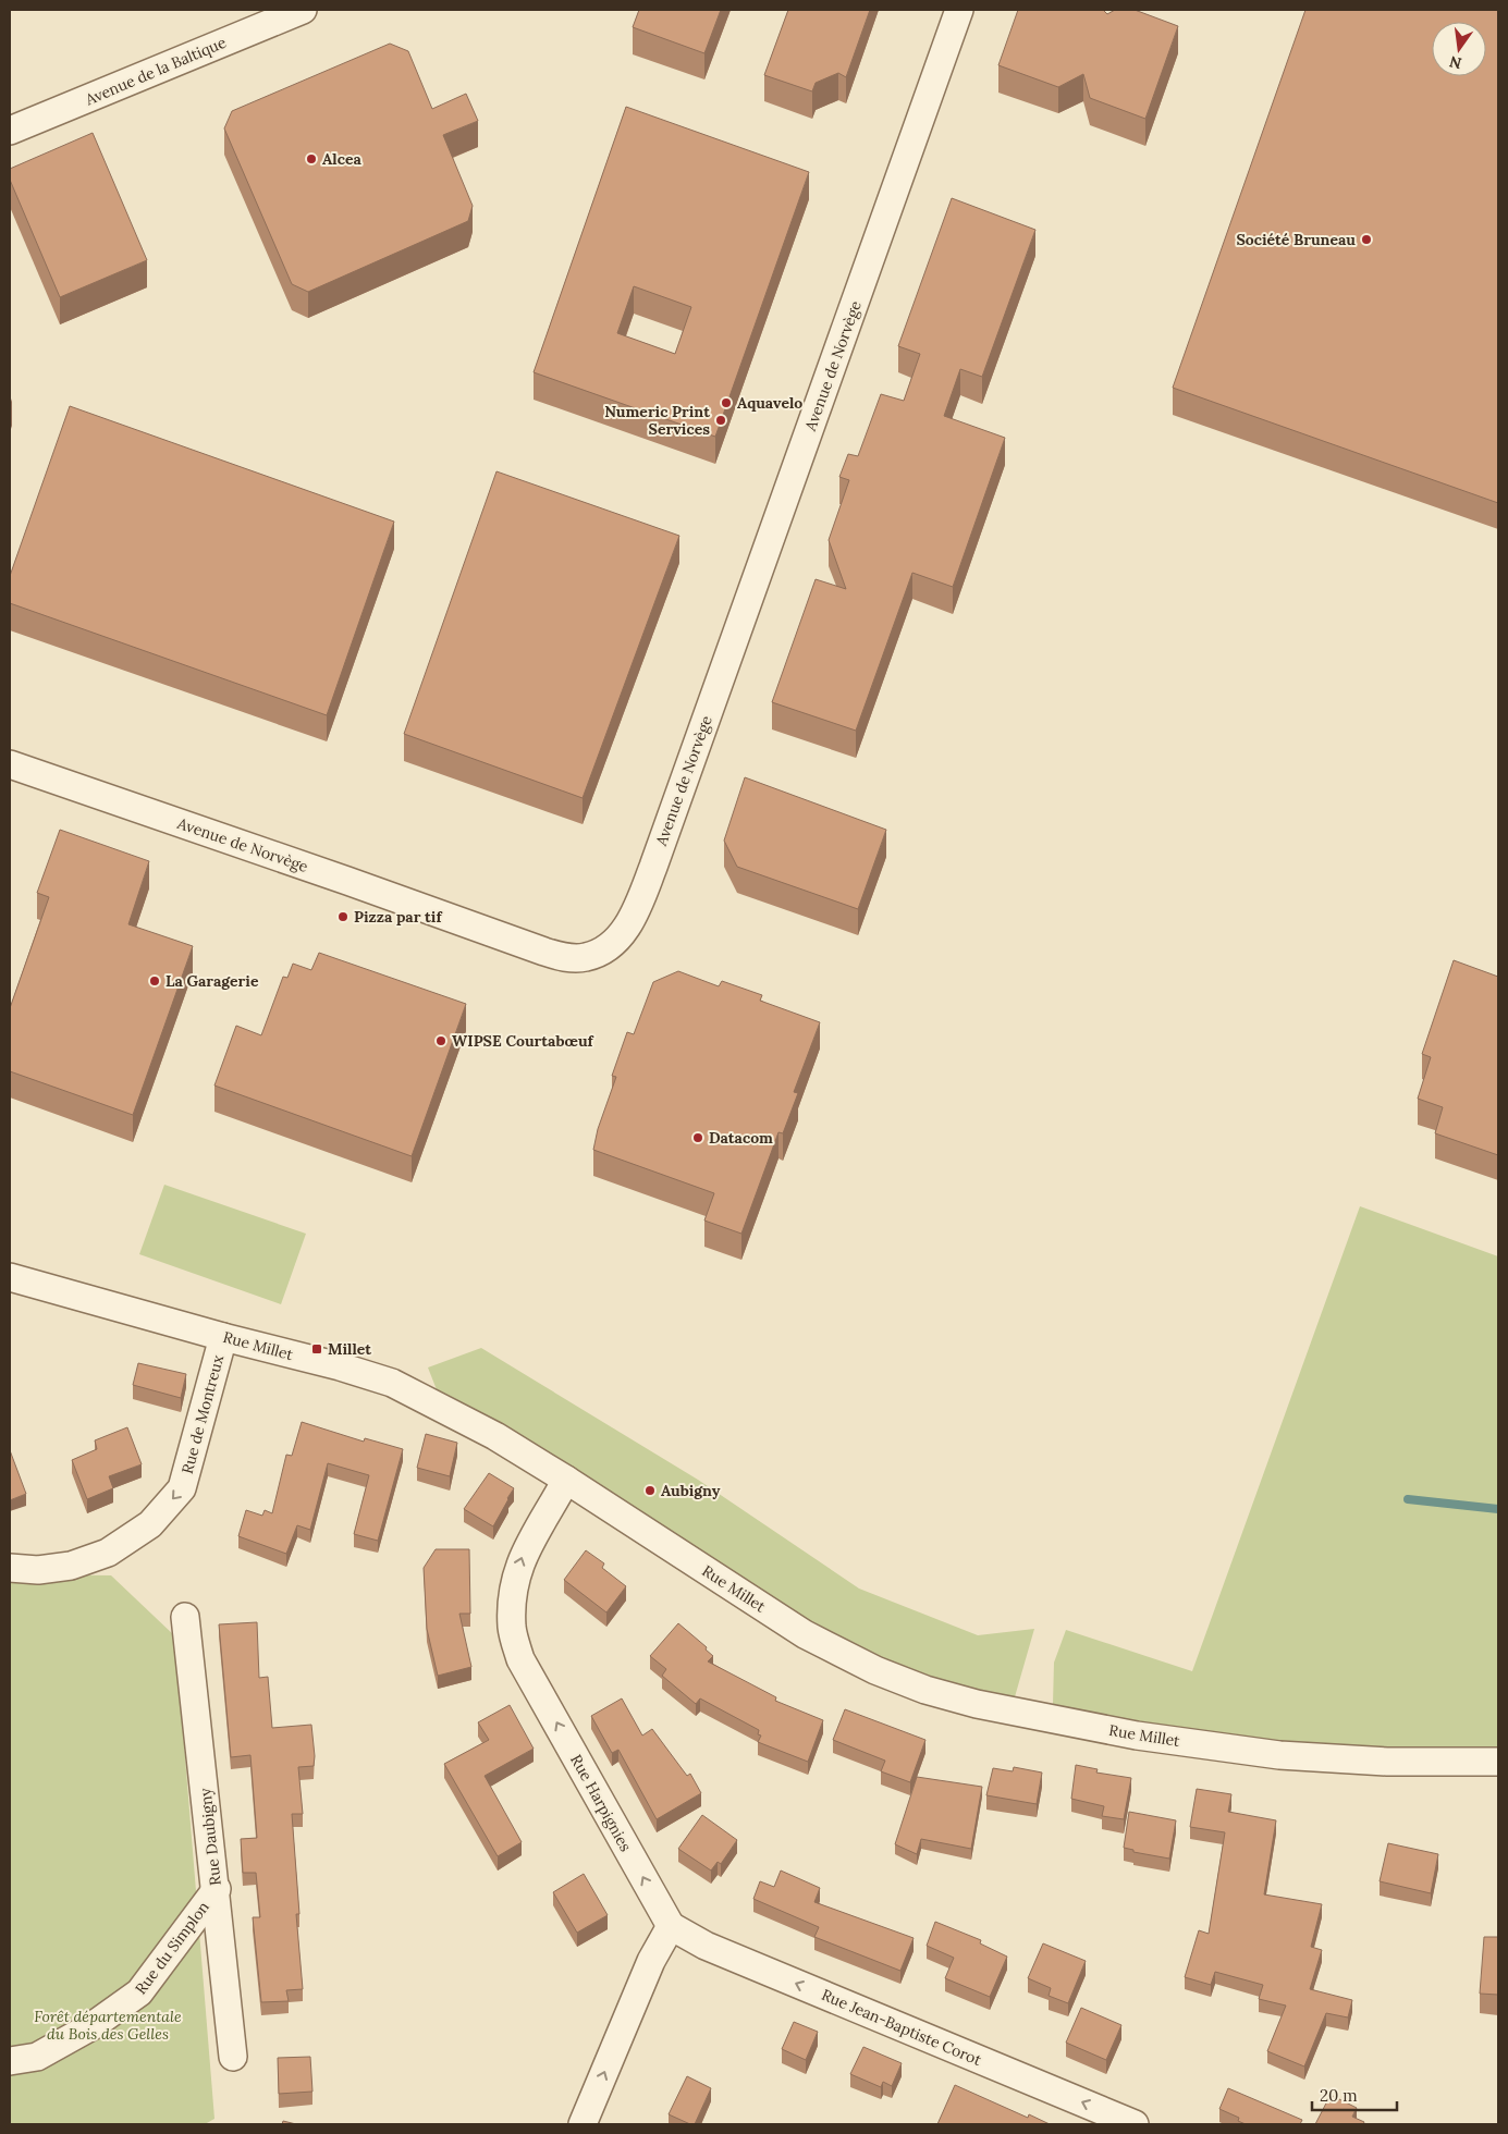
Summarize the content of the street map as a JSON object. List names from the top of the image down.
{
  "streets": {
    "street": [
      "Avenue de la Baltique",
      "Avenue de Norvège",
      "Rue Millet",
      "Rue de Montreux",
      "Rue Harpignies",
      "Rue Daubigny",
      "Rue du Simplon",
      "Rue Jean-Baptiste Corot"
    ]
  },
  "crossings": [
    ["Rue Millet", "Rue de Montreux"],
    ["Rue Millet", "Rue Harpignies"],
    ["Rue Harpignies", "Rue Jean-Baptiste Corot"],
    ["Rue Daubigny", "Rue du Simplon"]
  ],
  "one_way": ["Rue de Montreux", "Rue Harpignies", "Rue Jean-Baptiste Corot"],
  "parks": ["Forêt départementale du Bois des Gelles"],
  "places": {
    "other": [
      "Alcea",
      "Société Bruneau",
      "Aquavelo",
      "Numeric Print Services",
      "Pizza par tif",
      "La Garagerie",
      "WIPSE Courtabœuf",
      "Datacom",
      "Aubigny"
    ],
    "transit": ["Millet"]
  },
  "scale_bar": "20 m",
  "north": "bottom"
}
